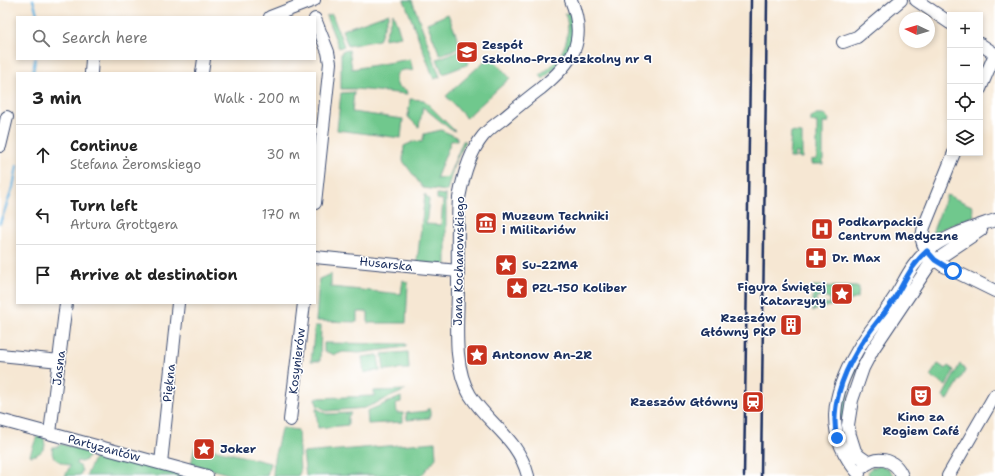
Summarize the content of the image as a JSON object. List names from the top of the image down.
{
  "streets": {
    "street": [
      "Jana Kochanowskiego",
      "Husarska",
      "Kosynierów",
      "Jasna",
      "Piękna",
      "Partyzantów"
    ]
  },
  "crossings": [
    ["Jana Kochanowskiego", "Husarska"],
    ["Jasna", "Partyzantów"],
    ["Piękna", "Partyzantów"]
  ],
  "places": {
    "school or university": ["Zespół Szkolno-Przedszkolny nr 9"],
    "museum": ["Muzeum Techniki i Militariów"],
    "hospital": ["Podkarpackie Centrum Medyczne"],
    "pharmacy": ["Dr. Max"],
    "place": [
      "Su-22M4",
      "PZL-150 Koliber",
      "Figura Świętej Katarzyny",
      "Antonow An-2R",
      "Joker"
    ],
    "building": ["Rzeszów Główny PKP"],
    "theatre": ["Kino za Rogiem Café"],
    "station": ["Rzeszów Główny"]
  },
  "north": "left",
  "page": {
    "map_buttons": ["+", "−"],
    "search": "Search here",
    "heading": ["3 min", "Walk · 200 m"],
    "list": [
      ["Continue", "Stefana Żeromskiego", "30 m"],
      ["Turn left", "Artura Grottgera", "170 m"],
      "Arrive at destination"
    ]
  }
}
